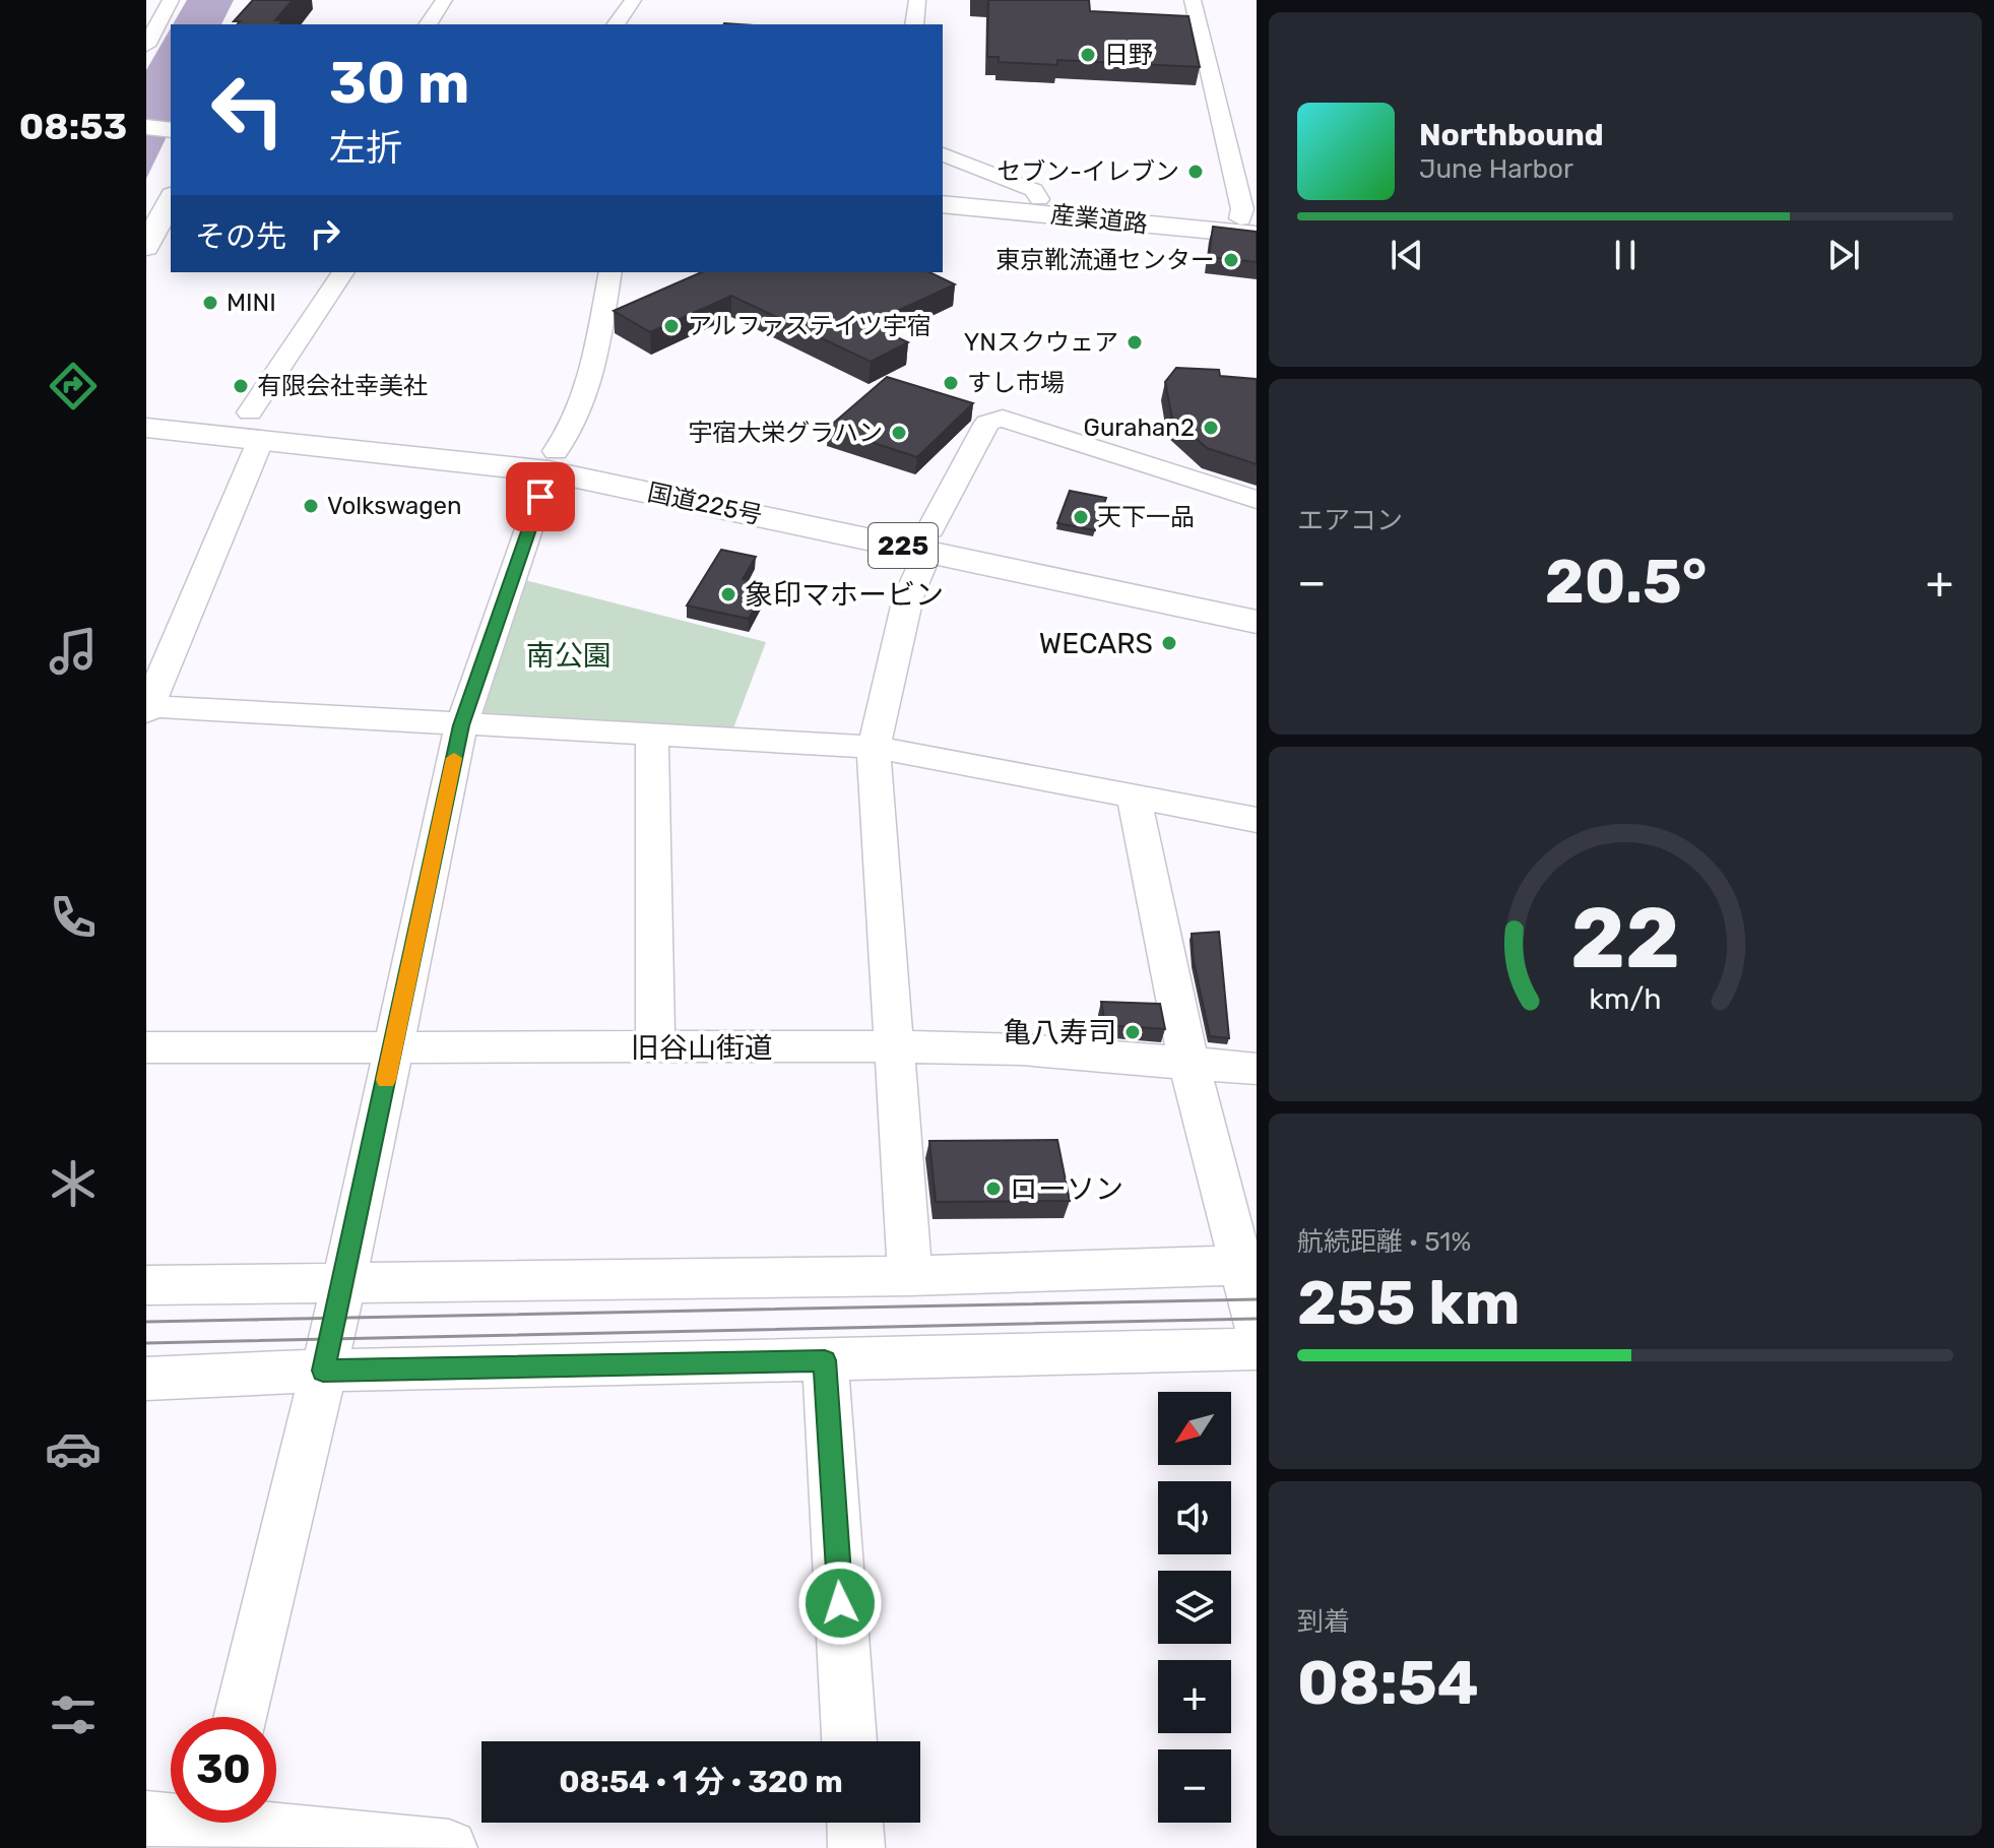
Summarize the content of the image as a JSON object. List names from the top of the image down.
{
  "streets": {
    "main road": ["産業道路", "国道225号", "225"],
    "street": ["旧谷山街道"]
  },
  "parks": ["南公園"],
  "places": [
    "日野",
    "セブン-イレブン",
    "東京靴流通センター",
    "MINI",
    "アルファステイツ宇宿",
    "YNスクウェア",
    "すし市場",
    "有限会社幸美社",
    "Gurahan2",
    "宇宿大栄グラハン",
    "Volkswagen",
    "天下一品",
    "象印マホービン",
    "WECARS",
    "亀八寿司",
    "ローソン"
  ],
  "north": "bottom left",
  "page": {
    "tabs": "08:53",
    "turn": ["30 m", "左折"],
    "song": ["Northbound", "June Harbor"],
    "then": "その先",
    "tile": [
      "エアコン",
      ["航続距離 · 51%", "255 km"],
      ["到着", "08:54"]
    ],
    "heat": ["−", "20.5°", "+"],
    "map_buttons": ["+", "−"],
    "limit": "30",
    "trip": "08:54 · 1 分 · 320 m",
    "gauge": ["22", "km/h"]
  }
}
